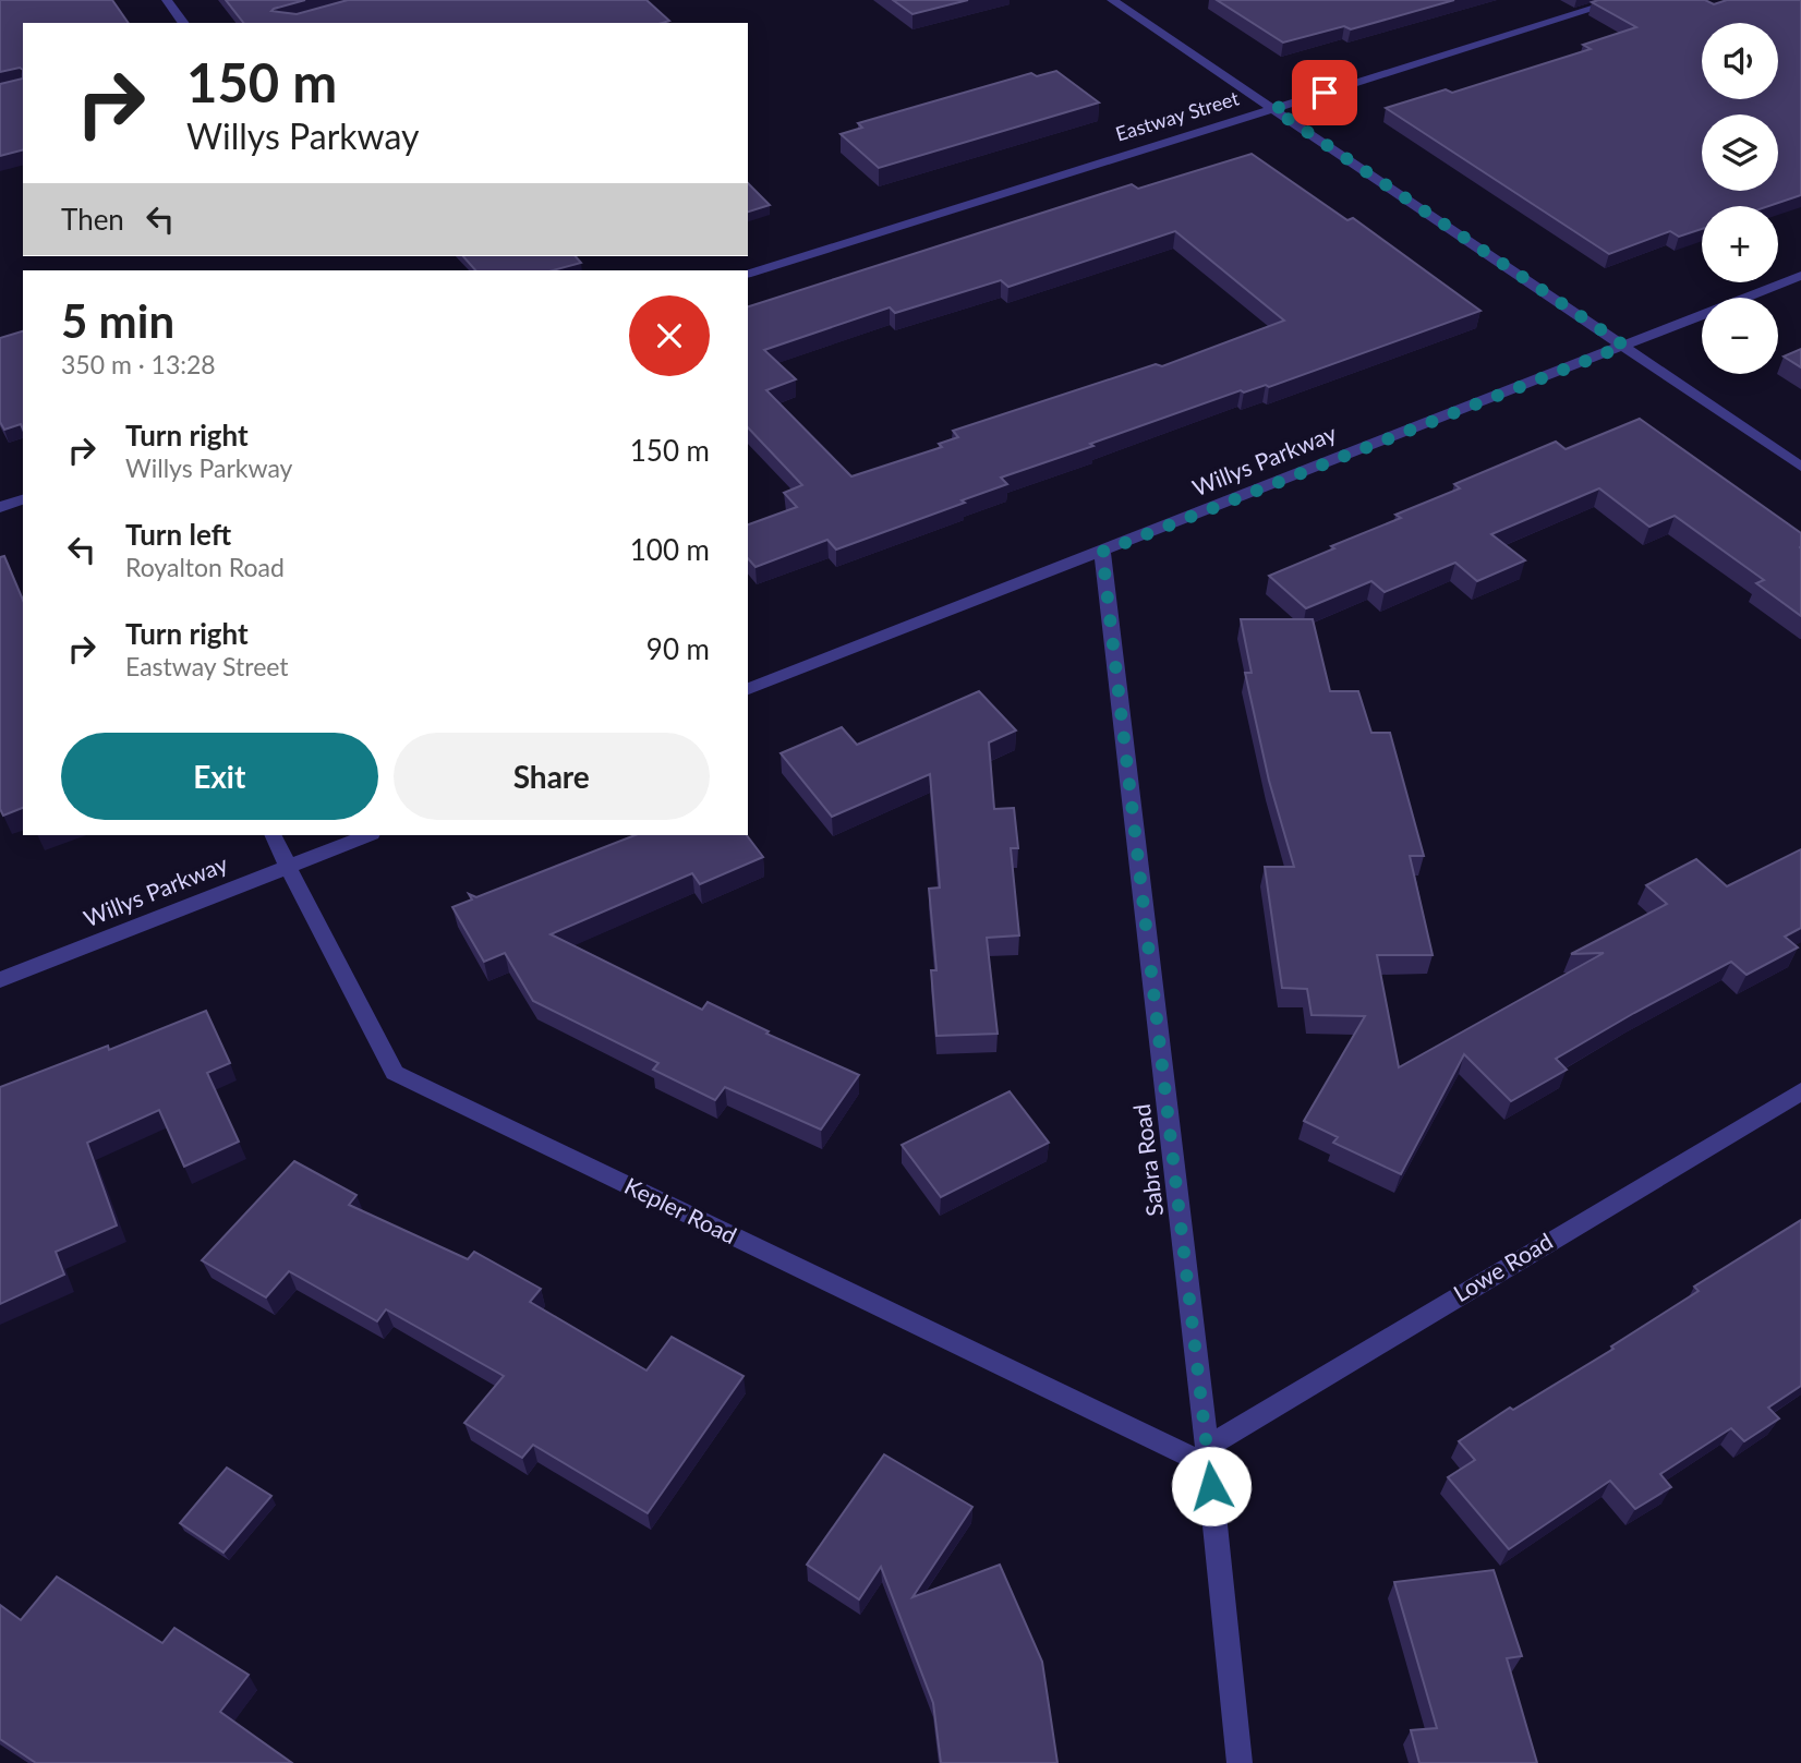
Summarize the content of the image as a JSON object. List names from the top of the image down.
{
  "streets": {
    "street": [
      "Eastway Street",
      "Willys Parkway",
      "Sabra Road",
      "Kepler Road",
      "Lowe Road"
    ]
  },
  "crossings": [
    ["Willys Parkway", "Sabra Road"],
    ["Willys Parkway", "Kepler Road"],
    ["Sabra Road", "Kepler Road"],
    ["Sabra Road", "Lowe Road"],
    ["Kepler Road", "Lowe Road"]
  ],
  "page": {
    "map_buttons": ["+", "−"],
    "turn": ["150 m", "Willys Parkway"],
    "then": "Then",
    "heading": ["5 min", "350 m · 13:28"],
    "list": [
      {
        "name": "Turn right",
        "note": "Willys Parkway",
        "value": "150 m"
      },
      {
        "name": "Turn left",
        "note": "Royalton Road",
        "value": "100 m"
      },
      {
        "name": "Turn right",
        "note": "Eastway Street",
        "value": "90 m"
      }
    ],
    "buttons": ["Exit", "Share"]
  }
}
